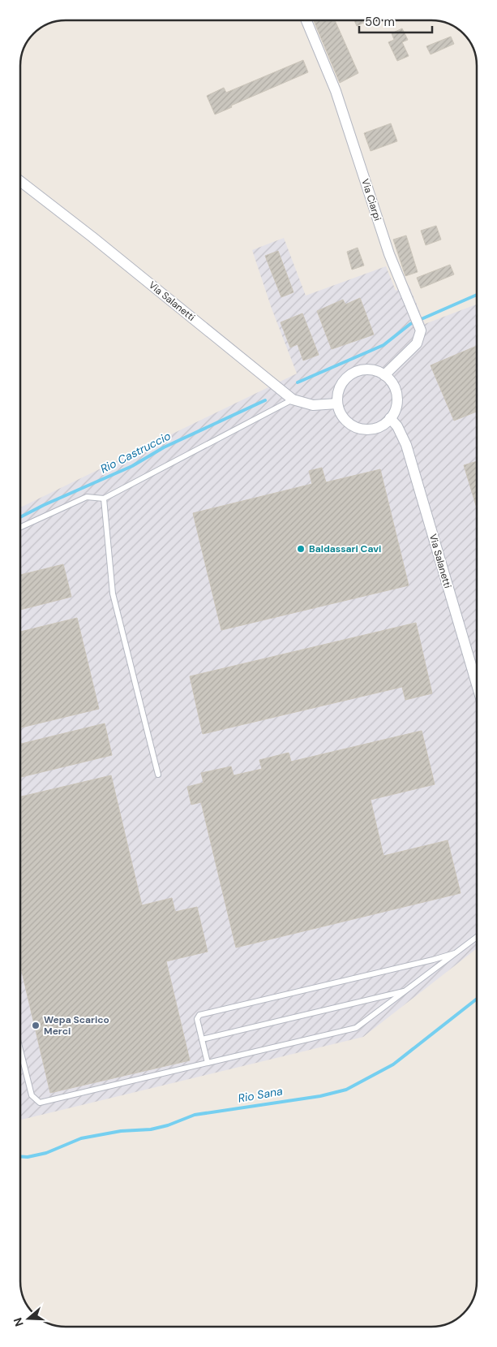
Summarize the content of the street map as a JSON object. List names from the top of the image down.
{
  "streets": {
    "street": ["Via Ciarpi", "Via Salanetti"]
  },
  "crossings": [
    ["Via Ciarpi", "Via Salanetti"]
  ],
  "water": ["Rio Castruccio", "Rio Sana"],
  "places": ["Baldassari Cavi", "Wepa Scarico Merci"],
  "scale_bar": "50 m",
  "north": "left"
}
